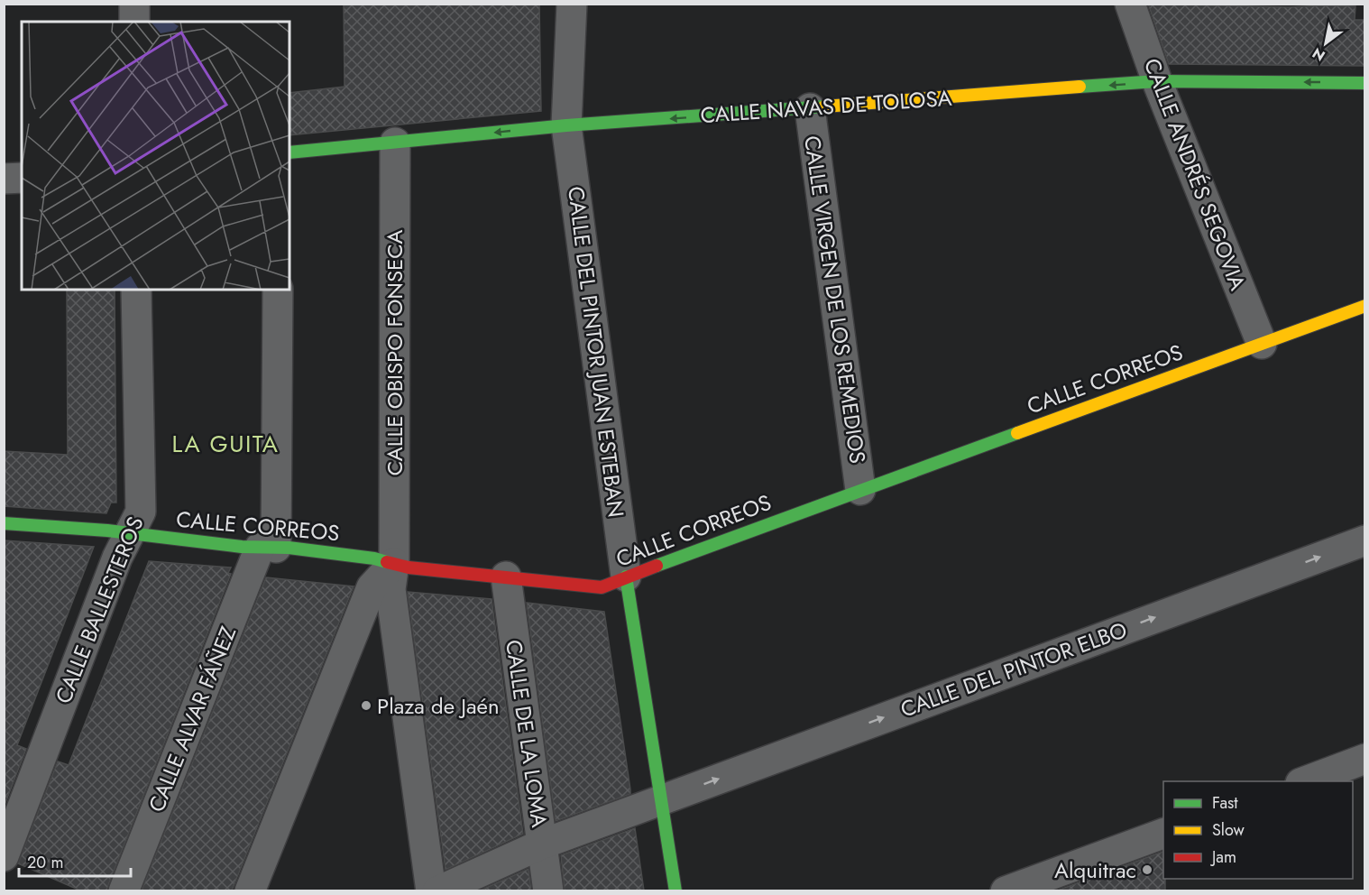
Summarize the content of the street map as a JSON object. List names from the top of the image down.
{
  "streets": {
    "street": [
      "CALLE NAVAS DE TOLOSA",
      "CALLE ANDRÉS SEGOVIA",
      "CALLE VIRGEN DE LOS REMEDIOS",
      "CALLE DEL PINTOR JUAN ESTEBAN",
      "CALLE OBISPO FONSECA",
      "CALLE CORREOS",
      "CALLE BALLESTEROS",
      "CALLE DEL PINTOR ELBO",
      "CALLE ALVAR FÁÑEZ",
      "CALLE DE LA LOMA"
    ]
  },
  "crossings": [
    ["CALLE NAVAS DE TOLOSA", "CALLE ANDRÉS SEGOVIA"],
    ["CALLE NAVAS DE TOLOSA", "CALLE VIRGEN DE LOS REMEDIOS"],
    ["CALLE NAVAS DE TOLOSA", "CALLE DEL PINTOR JUAN ESTEBAN"],
    ["CALLE NAVAS DE TOLOSA", "CALLE OBISPO FONSECA"],
    ["CALLE ANDRÉS SEGOVIA", "CALLE CORREOS"],
    ["CALLE VIRGEN DE LOS REMEDIOS", "CALLE CORREOS"],
    ["CALLE DEL PINTOR JUAN ESTEBAN", "CALLE CORREOS"],
    ["CALLE DEL PINTOR JUAN ESTEBAN", "CALLE DEL PINTOR ELBO"],
    ["CALLE OBISPO FONSECA", "CALLE CORREOS"],
    ["CALLE CORREOS", "CALLE BALLESTEROS"],
    ["CALLE CORREOS", "CALLE ALVAR FÁÑEZ"],
    ["CALLE CORREOS", "CALLE DE LA LOMA"],
    ["CALLE DEL PINTOR ELBO", "CALLE DE LA LOMA"]
  ],
  "one_way": ["CALLE NAVAS DE TOLOSA"],
  "districts": ["LA GUITA"],
  "places": ["Plaza de Jaén", "Alquitrac"],
  "legend": ["Fast", "Slow", "Jam"],
  "scale_bar": "20 m",
  "north": "bottom left"
}
